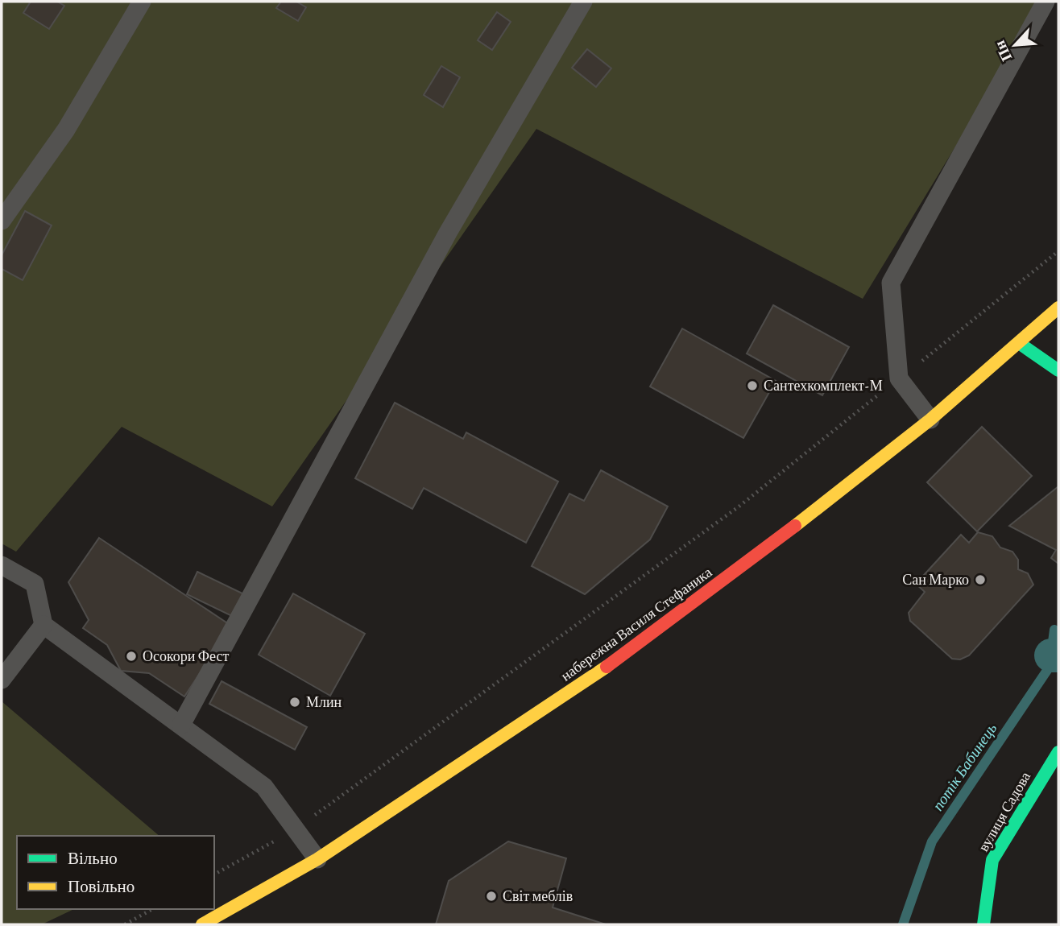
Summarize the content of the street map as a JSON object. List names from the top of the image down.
{
  "streets": {
    "main road": ["набережна Василя Стефаника", "вулиця Садова"]
  },
  "water": ["потік Бабинець"],
  "places": [
    "Сантехкомплект-М",
    "Сан Марко",
    "Осокори Фест",
    "Млин",
    "Світ меблів"
  ],
  "legend": ["Вільно", "Повільно"],
  "north": "bottom left"
}
